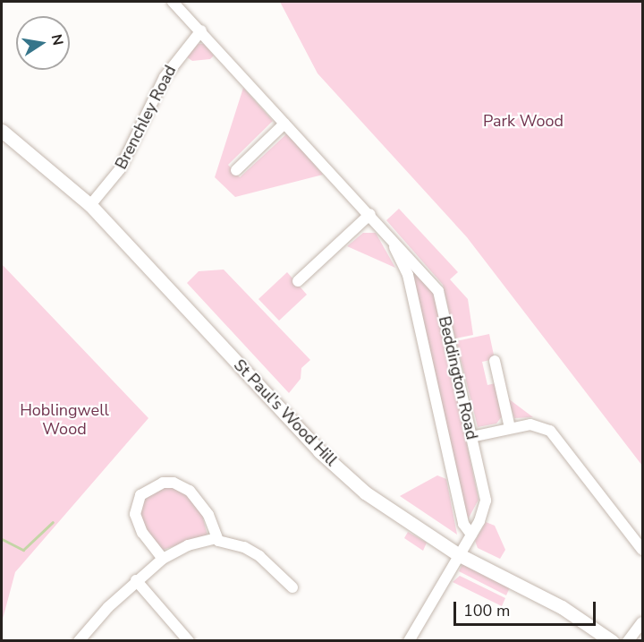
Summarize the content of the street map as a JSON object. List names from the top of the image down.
{
  "streets": {
    "street": ["Brenchley Road", "Beddington Road", "St Paul's Wood Hill"]
  },
  "crossings": [
    ["Brenchley Road", "Beddington Road"],
    ["Brenchley Road", "St Paul's Wood Hill"],
    ["Beddington Road", "St Paul's Wood Hill"]
  ],
  "parks": ["Park Wood", "Hoblingwell Wood"],
  "scale_bar": "100 m",
  "north": "right"
}
